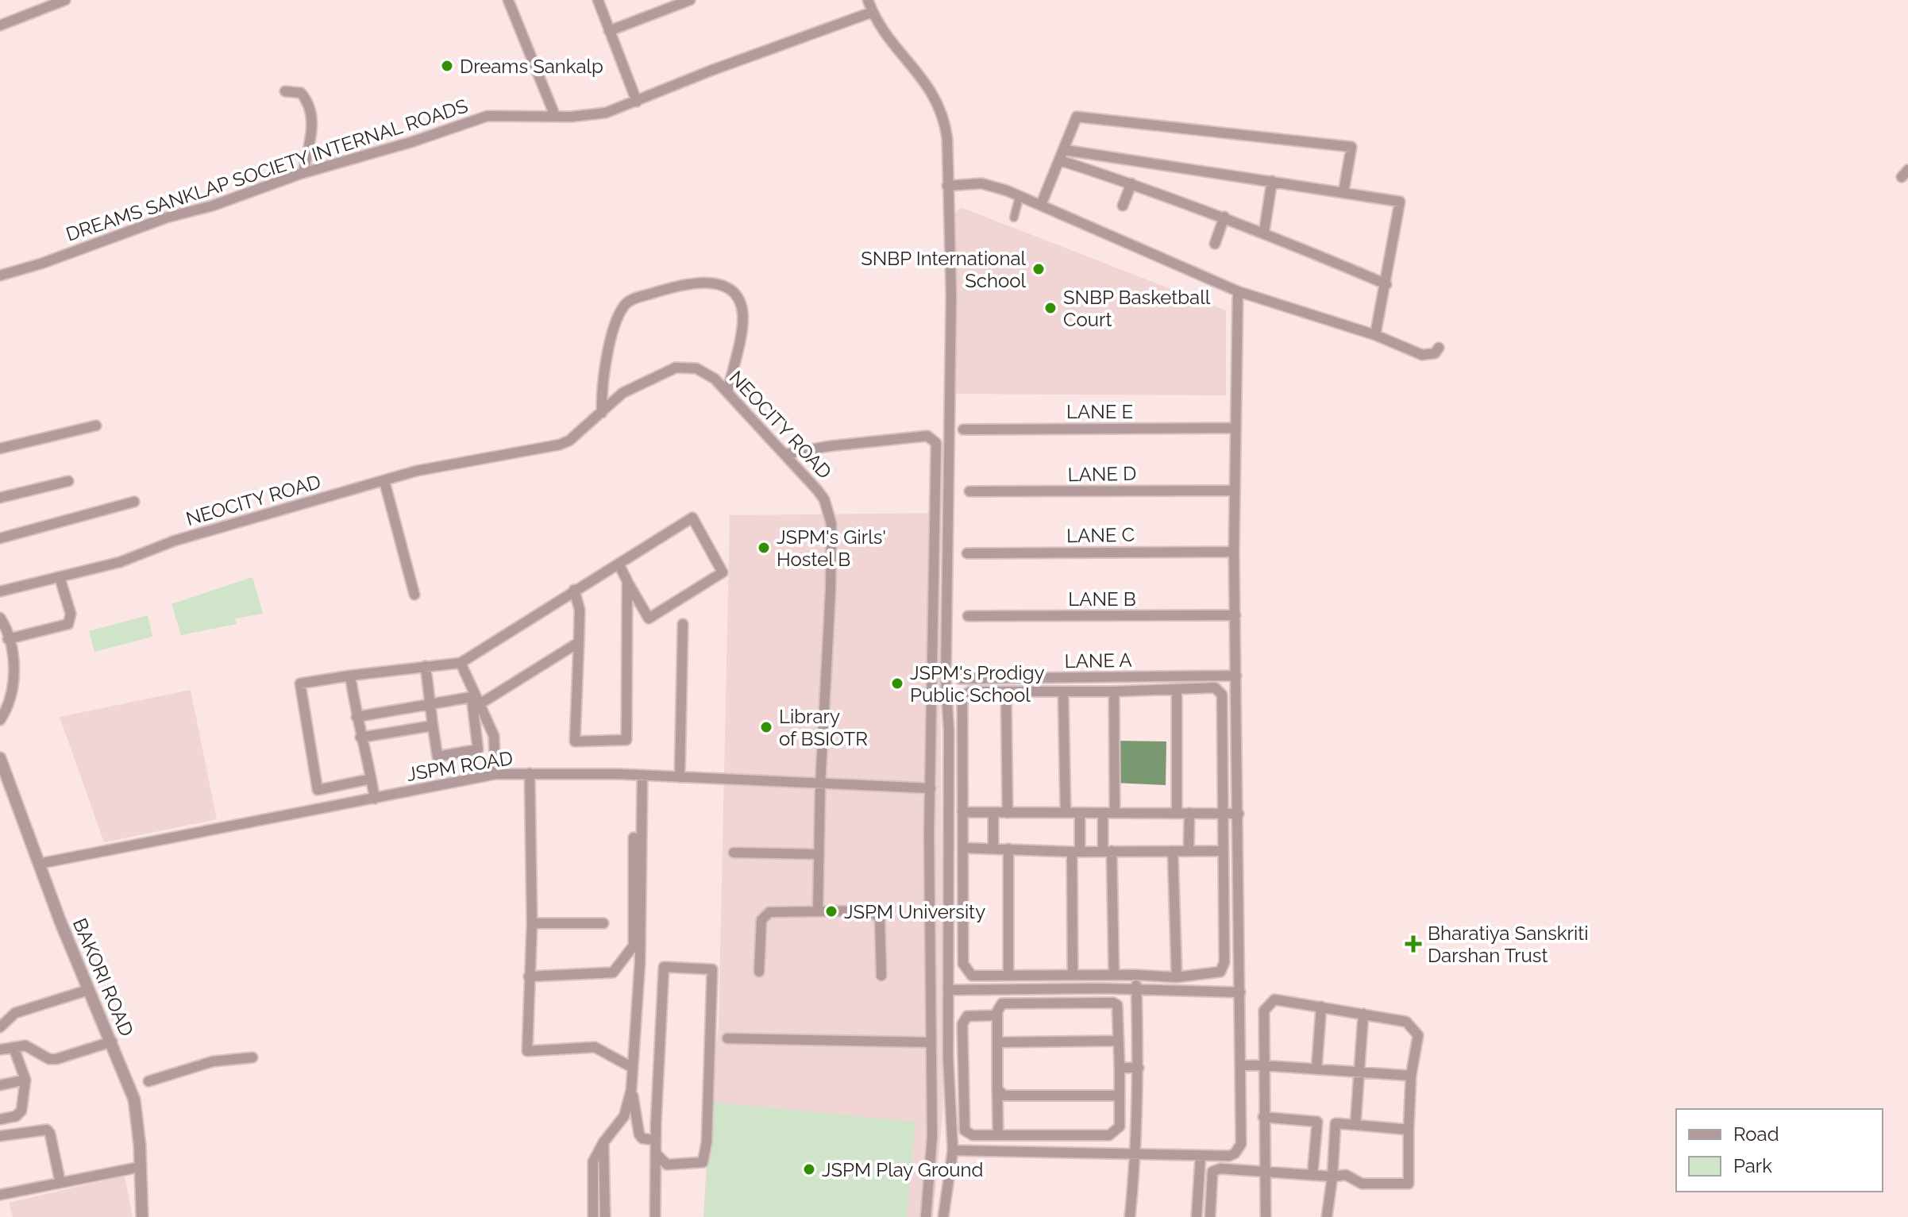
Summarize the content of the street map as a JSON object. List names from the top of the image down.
{
  "streets": {
    "street": [
      "DREAMS SANKLAP SOCIETY INTERNAL ROADS",
      "LANE E",
      "NEOCITY ROAD",
      "LANE D",
      "LANE C",
      "LANE B",
      "LANE A",
      "JSPM ROAD",
      "BAKORI ROAD"
    ]
  },
  "crossings": [
    ["NEOCITY ROAD", "JSPM ROAD"],
    ["JSPM ROAD", "BAKORI ROAD"]
  ],
  "places": {
    "other": [
      "Dreams Sankalp",
      "SNBP International School",
      "SNBP Basketball Court",
      "JSPM's Girls' Hostel B",
      "JSPM's Prodigy Public School",
      "Library of BSIOTR",
      "JSPM University",
      "JSPM Play Ground"
    ],
    "health": ["Bharatiya Sanskriti Darshan Trust"]
  },
  "legend": ["Road", "Park"]
}
